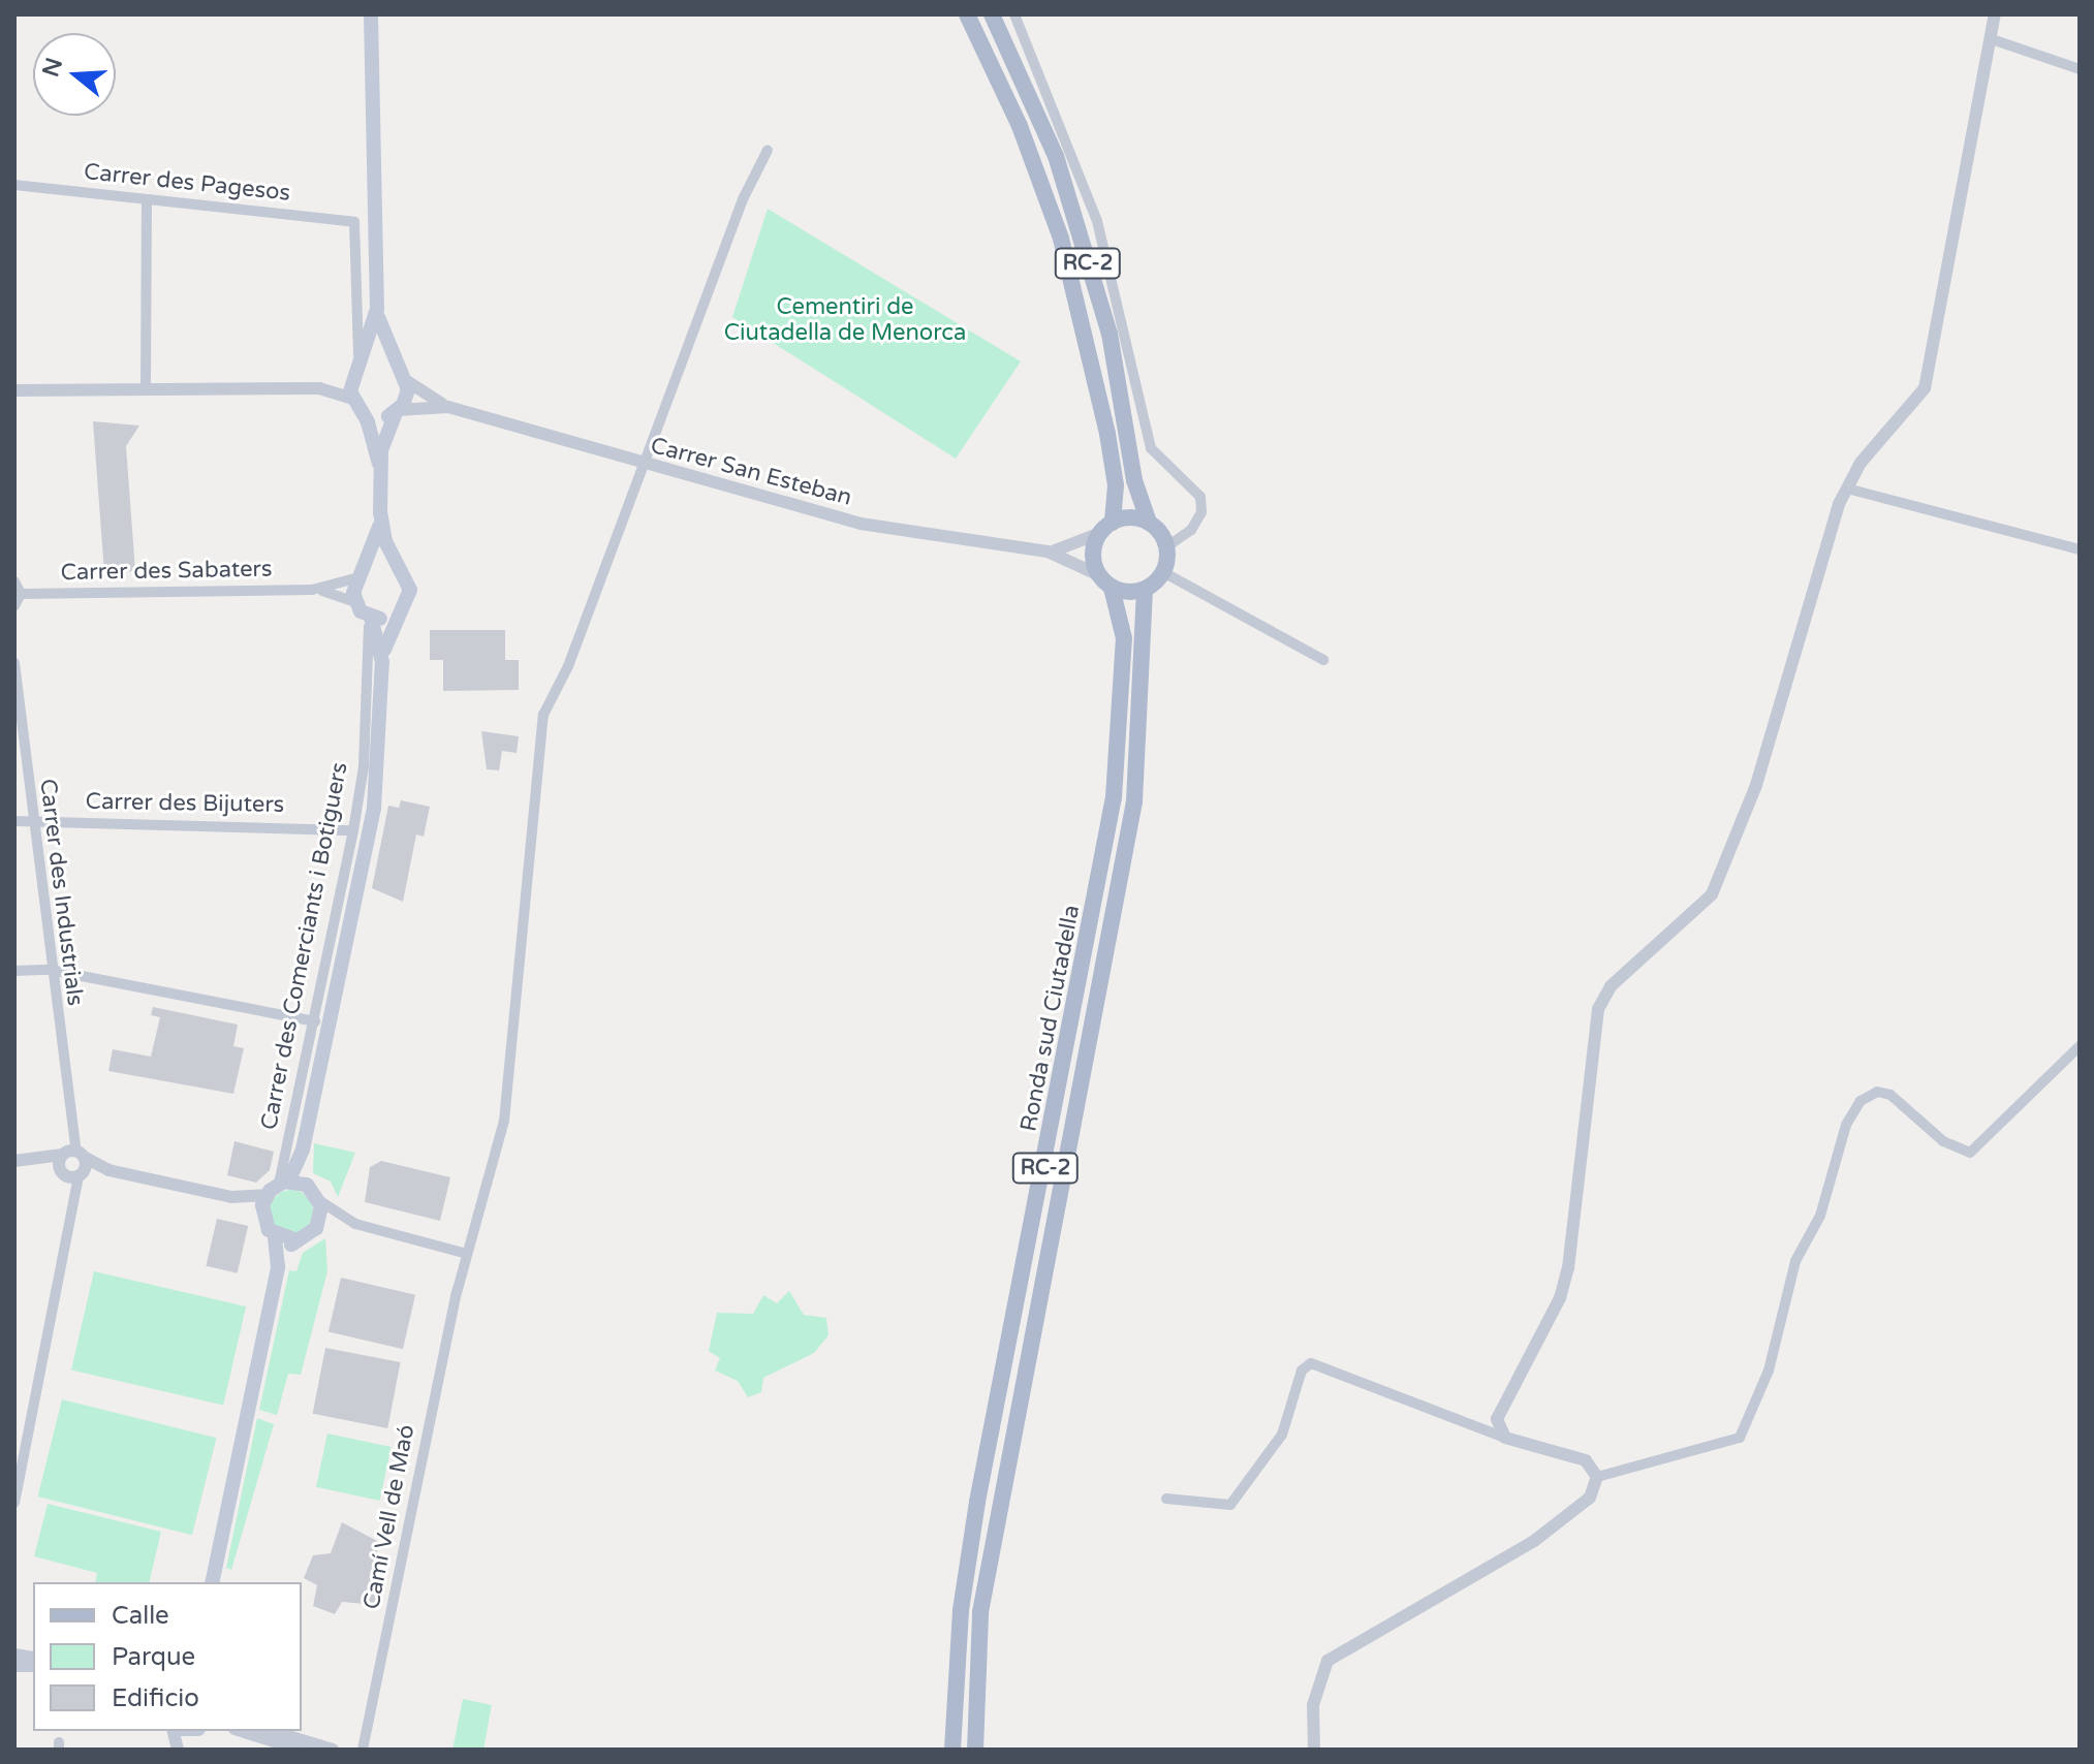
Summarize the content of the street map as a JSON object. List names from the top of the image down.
{
  "streets": {
    "main road": ["RC-2", "Ronda sud Ciutadella"],
    "street": [
      "Carrer des Pagesos",
      "Carrer San Esteban",
      "Carrer des Sabaters",
      "Carrer des Bijuters",
      "Carrer des Industrials",
      "Carrer des Comerciants i Botiguers",
      "Camí Vell de Maó"
    ]
  },
  "crossings": [
    ["Carrer des Pagesos", "Carrer San Esteban"],
    ["RC-2", "Carrer San Esteban"],
    ["RC-2", "Ronda sud Ciutadella"],
    ["Carrer San Esteban", "Ronda sud Ciutadella"],
    ["Carrer San Esteban", "Camí Vell de Maó"],
    ["Carrer des Sabaters", "Carrer des Comerciants i Botiguers"],
    ["Carrer des Bijuters", "Carrer des Industrials"],
    ["Carrer des Bijuters", "Carrer des Comerciants i Botiguers"]
  ],
  "parks": ["Cementiri de Ciutadella de Menorca"],
  "legend": ["Calle", "Parque", "Edificio"],
  "north": "left"
}
